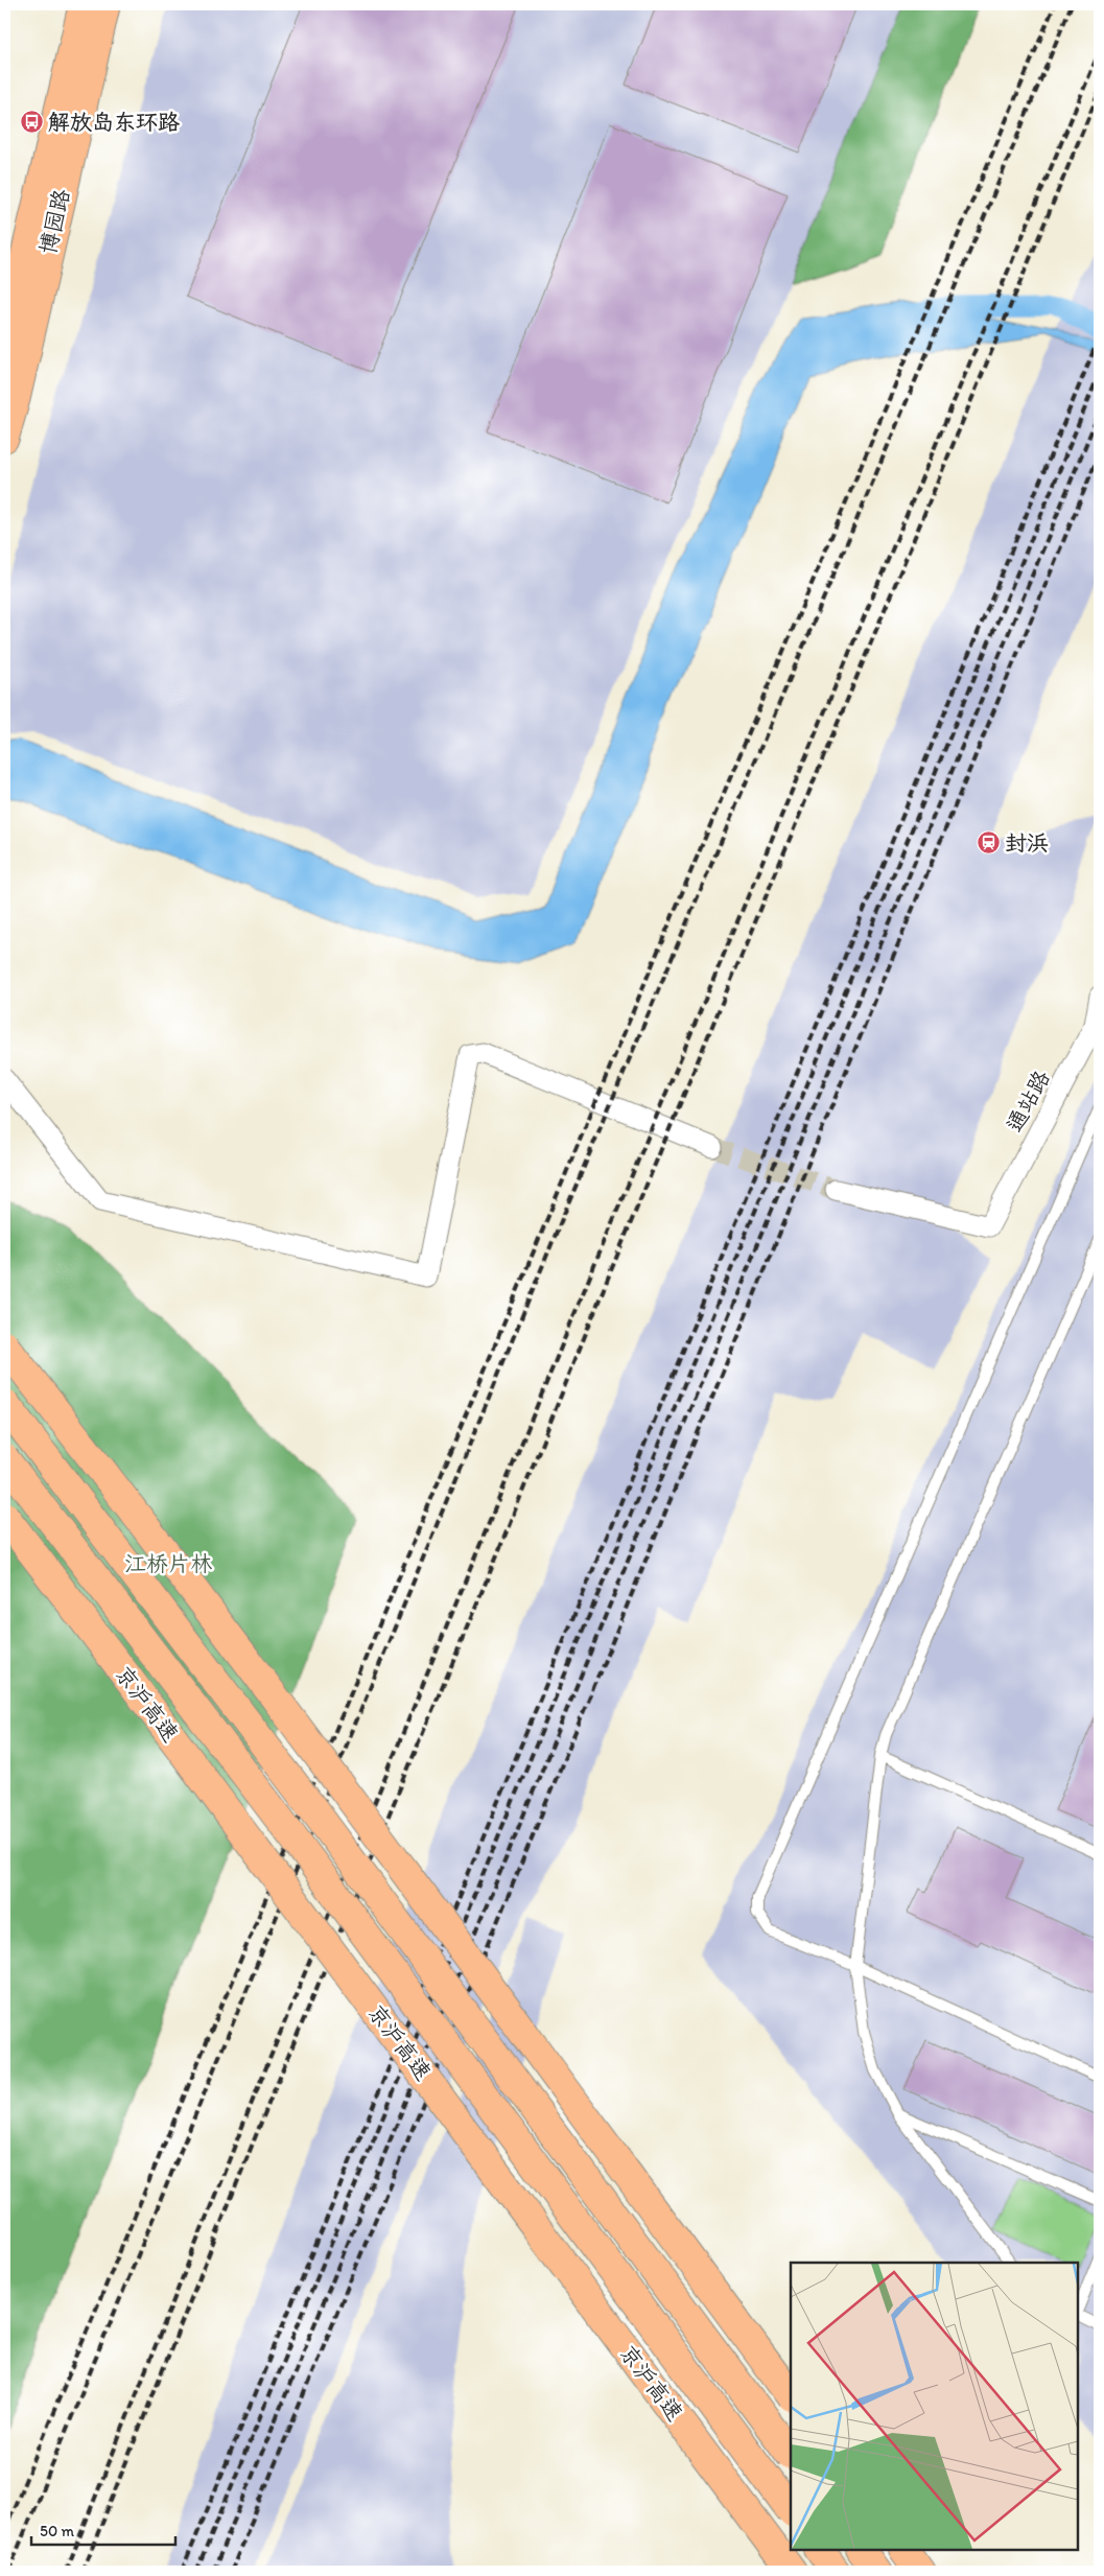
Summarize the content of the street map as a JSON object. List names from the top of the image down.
{
  "streets": {
    "main road": ["博园路", "京沪高速"],
    "street": ["通站路"]
  },
  "parks": ["江桥片林"],
  "places": {
    "bus stop": ["解放岛东环路"],
    "station": ["封浜"]
  },
  "scale_bar": "50 m"
}
